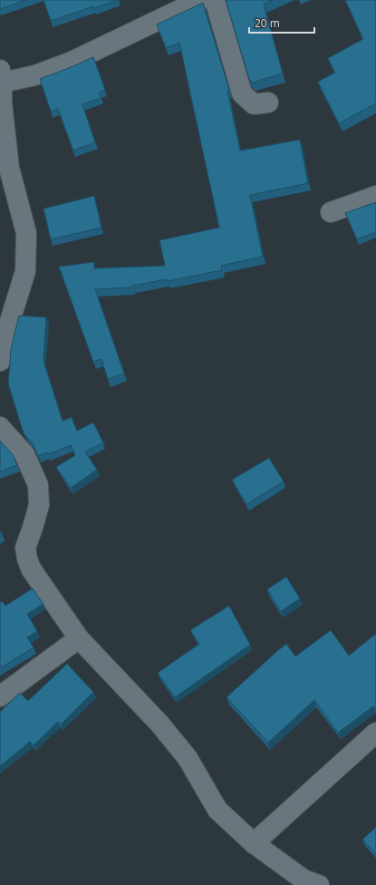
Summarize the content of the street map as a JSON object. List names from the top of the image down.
{
  "scale_bar": "20 m"
}
